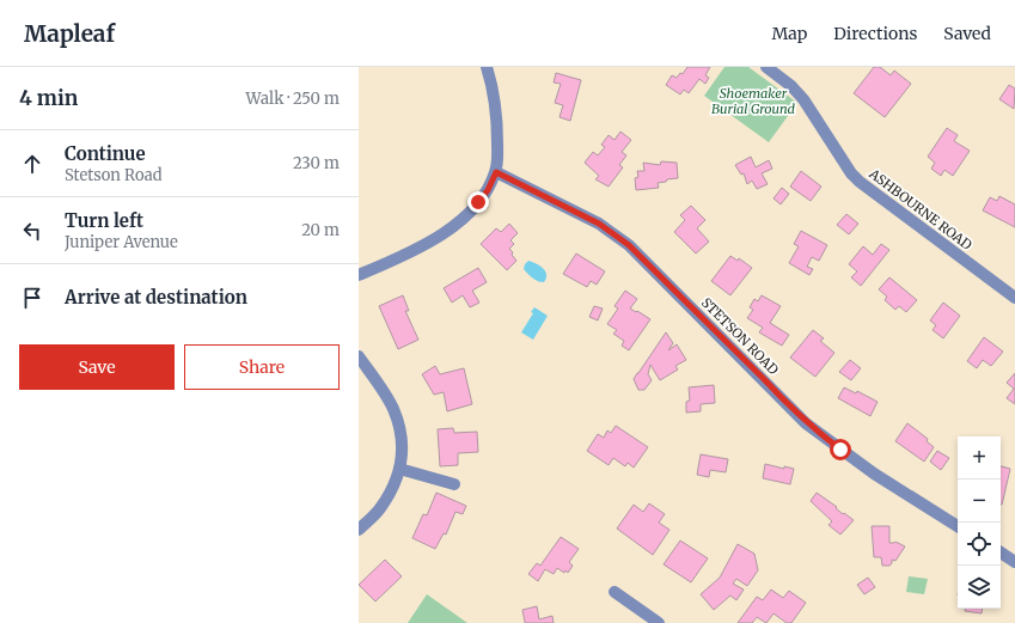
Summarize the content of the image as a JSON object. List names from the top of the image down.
{
  "streets": {
    "street": ["ASHBOURNE ROAD", "STETSON ROAD"]
  },
  "parks": ["Shoemaker Burial Ground"],
  "page": {
    "header": "Mapleaf",
    "nav": ["Map", "Directions", "Saved"],
    "heading": ["4 min", "Walk · 250 m"],
    "list": [
      ["Continue", "Stetson Road", "230 m"],
      ["Turn left", "Juniper Avenue", "20 m"],
      "Arrive at destination"
    ],
    "buttons": ["Save", "Share"],
    "map_buttons": ["+", "−"]
  }
}
